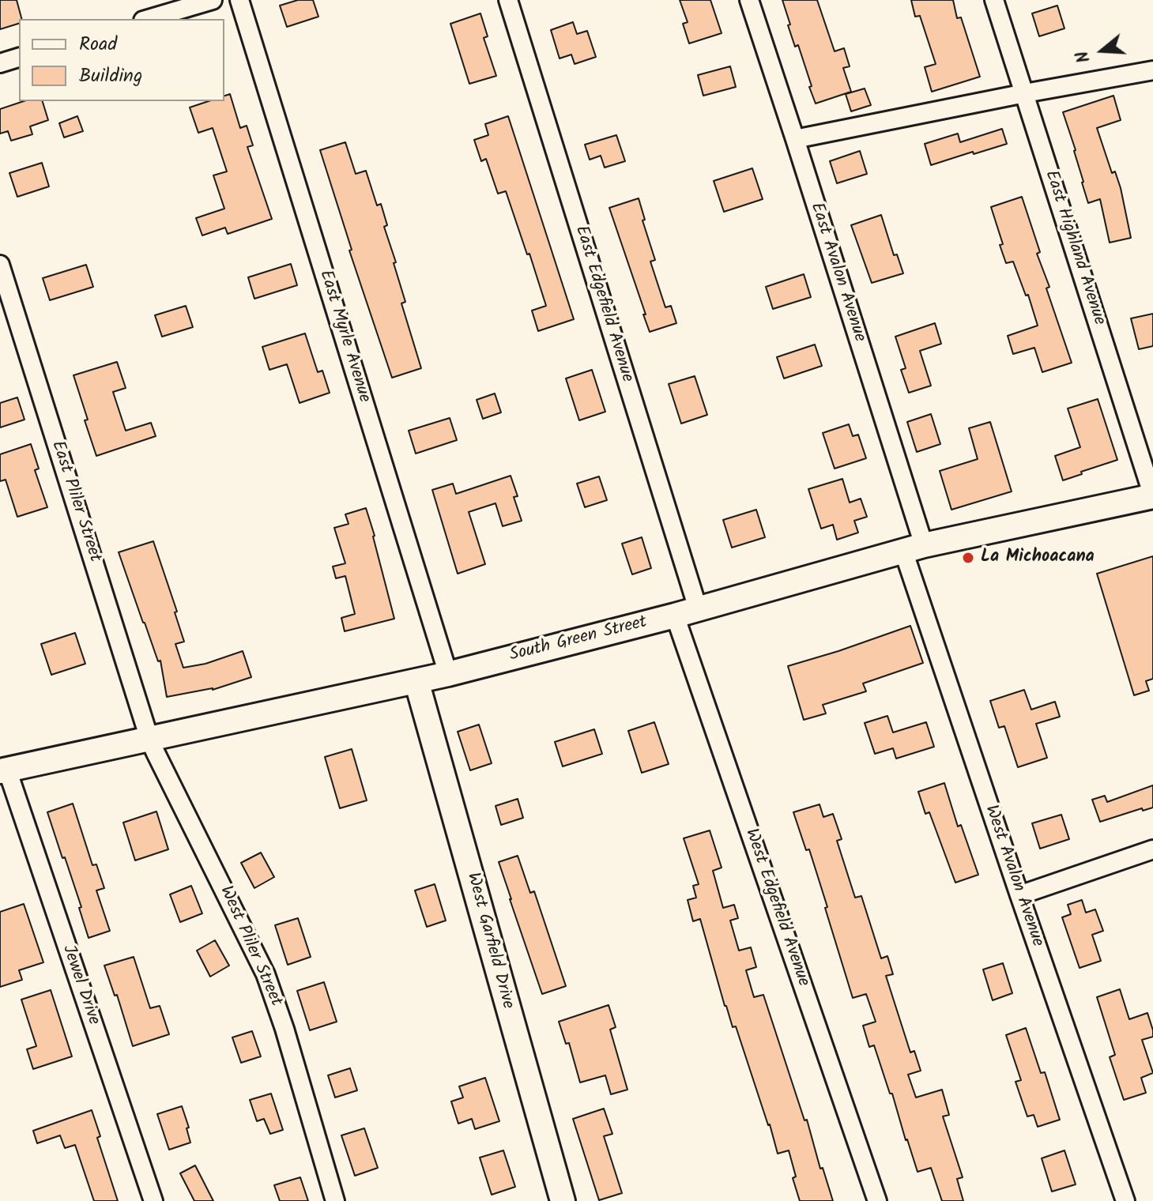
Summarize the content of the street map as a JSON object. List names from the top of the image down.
{
  "streets": {
    "street": [
      "East Highland Avenue",
      "East Avalon Avenue",
      "East Edgefield Avenue",
      "East Myrle Avenue",
      "East Pliler Street",
      "South Green Street",
      "West Avalon Avenue",
      "West Edgefield Avenue",
      "West Garfield Drive",
      "West Pliler Street",
      "Jewel Drive"
    ]
  },
  "crossings": [
    ["East Highland Avenue", "South Green Street"],
    ["East Avalon Avenue", "South Green Street"],
    ["East Avalon Avenue", "West Avalon Avenue"],
    ["East Edgefield Avenue", "South Green Street"],
    ["East Myrle Avenue", "South Green Street"],
    ["East Pliler Street", "South Green Street"],
    ["East Pliler Street", "West Pliler Street"],
    ["South Green Street", "West Avalon Avenue"],
    ["South Green Street", "West Edgefield Avenue"],
    ["South Green Street", "West Garfield Drive"],
    ["South Green Street", "West Pliler Street"],
    ["South Green Street", "Jewel Drive"]
  ],
  "places": ["La Michoacana"],
  "legend": ["Road", "Building"],
  "north": "left"
}
